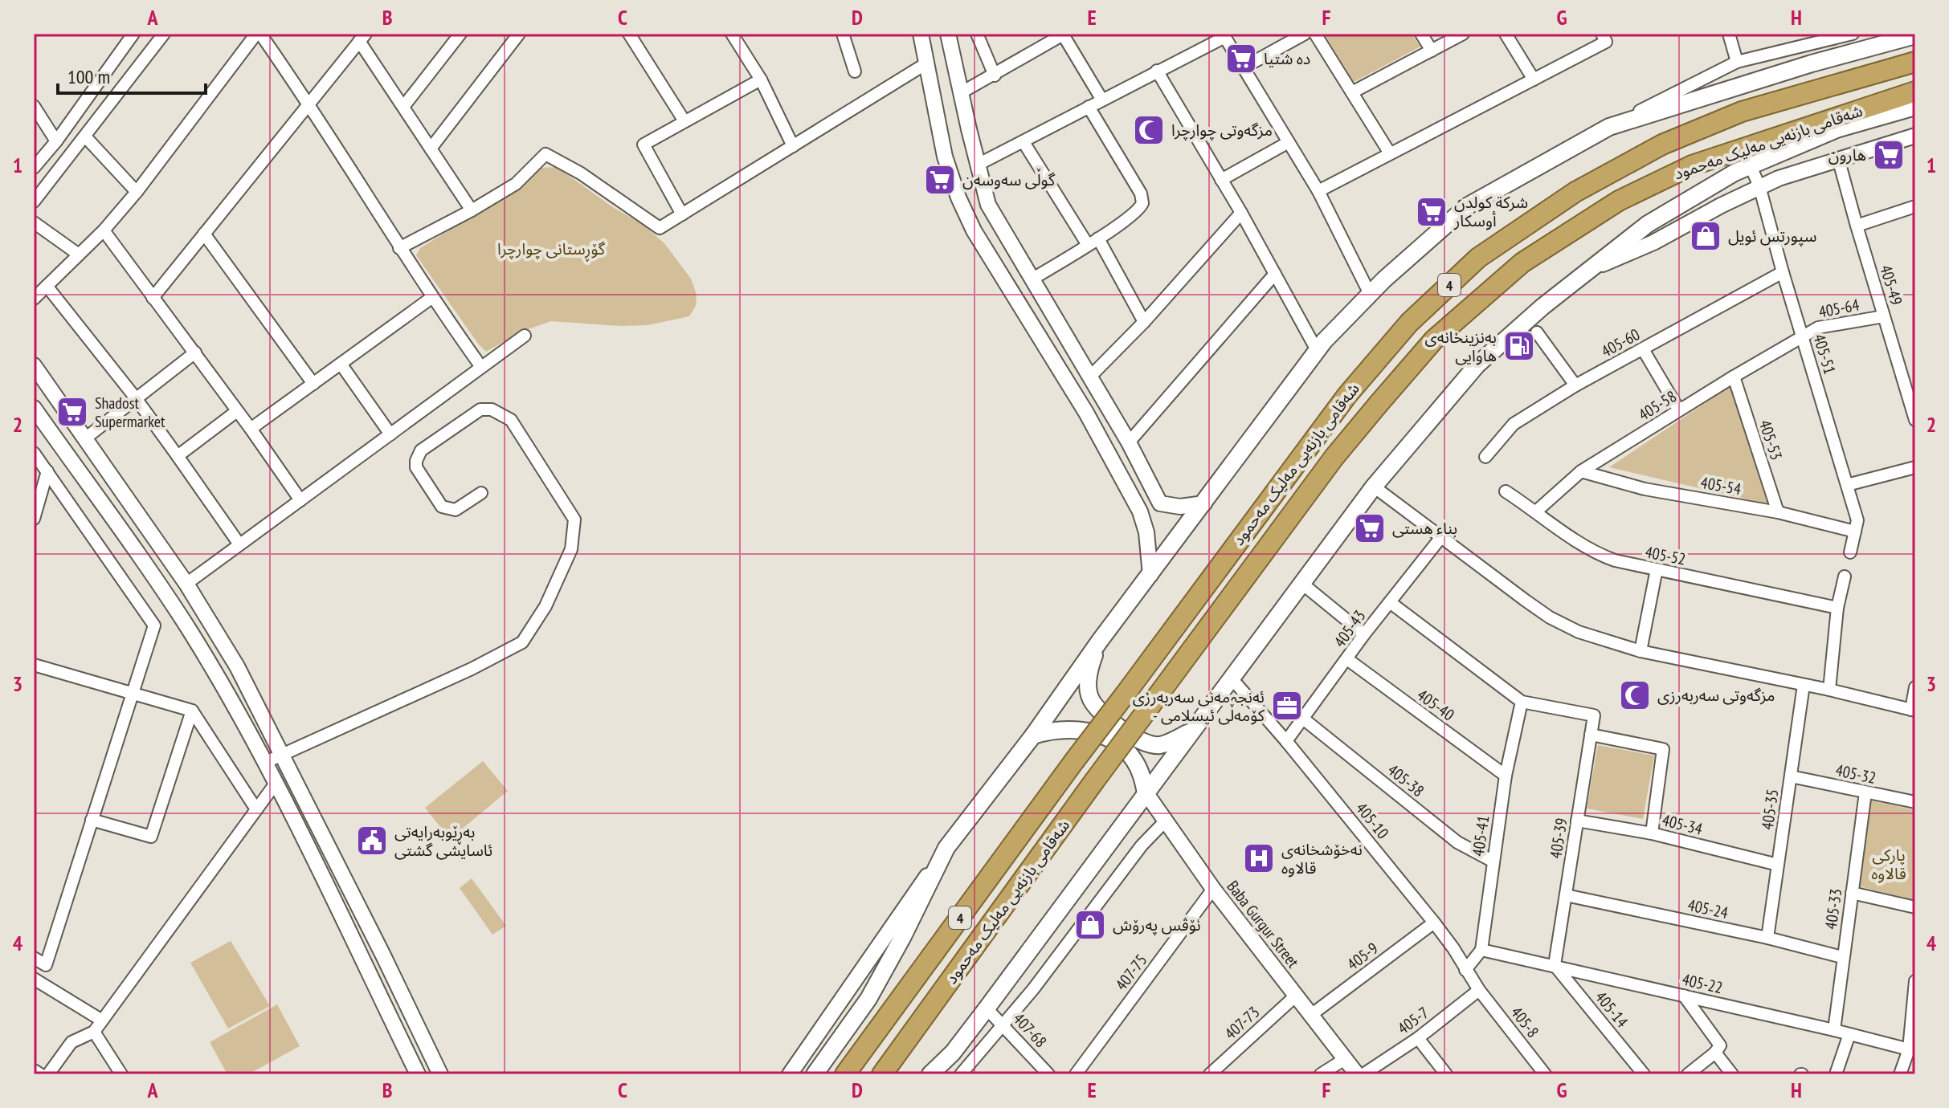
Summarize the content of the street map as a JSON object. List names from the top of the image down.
{
  "streets": {
    "highway": ["شەقامی بازنەیی مەلیک مەحمود", "4"],
    "street": [
      "405-49",
      "405-64",
      "405-60",
      "405-51",
      "405-58",
      "405-53",
      "405-54",
      "405-52",
      "405-43",
      "405-40",
      "405-32",
      "405-38",
      "405-35",
      "405-10",
      "405-34",
      "405-41",
      "405-39",
      "405-24",
      "405-33",
      "Baba Gurgur Street",
      "405-9",
      "407-75",
      "405-22",
      "405-14",
      "405-7",
      "405-8",
      "407-73",
      "407-68"
    ]
  },
  "crossings": [
    ["405-49", "405-64"],
    ["405-64", "405-51"],
    ["405-64", "405-58"],
    ["405-60", "405-51"],
    ["405-51", "405-58"],
    ["405-51", "405-54"],
    ["405-58", "405-53"],
    ["405-58", "405-54"],
    ["405-58", "405-52"],
    ["405-53", "405-54"],
    ["405-43", "405-40"],
    ["405-43", "405-38"],
    ["405-43", "405-10"],
    ["405-40", "405-41"],
    ["405-32", "405-35"],
    ["405-32", "405-33"],
    ["405-38", "405-41"],
    ["405-35", "405-34"],
    ["405-35", "405-24"],
    ["405-10", "405-9"],
    ["405-10", "405-7"],
    ["405-10", "405-8"],
    ["405-34", "405-39"],
    ["405-41", "405-39"],
    ["405-41", "405-22"],
    ["405-39", "405-24"],
    ["405-39", "405-22"],
    ["405-39", "405-14"],
    ["405-24", "405-33"],
    ["405-33", "405-22"],
    ["Baba Gurgur Street", "405-9"],
    ["Baba Gurgur Street", "407-75"],
    ["Baba Gurgur Street", "407-73"],
    ["405-22", "405-14"],
    ["405-7", "405-8"]
  ],
  "parks": ["گۆڕستانی چوارچرا", "پارکی قالاوە"],
  "places": {
    "supermarket": [
      "ده شتيا",
      "هارون",
      "گوڵی سەوسەن",
      "شرکة کولدن أوسکار",
      "Shadost Supermarket",
      "بناء ھستی"
    ],
    "mosque": ["مزگەوتی چوارچرا", "مزگەوتی سەربەرزی"],
    "shop": ["سپورتس ئويل", "نۆڤس پەرۆش"],
    "fuel station": ["بەنزینخانەی ھاوایی"],
    "office": ["ئەنجومەنی سەربەرزی - کۆمەڵی ئیسلامی"],
    "public building": ["بەڕێوبەرایەتی ئاسایشی گشتی"],
    "hospital": ["نەخۆشخانەی قالاوە"]
  },
  "scale_bar": "100 m",
  "grid": {
    "columns": [
      "A",
      "B",
      "C",
      "D",
      "E",
      "F",
      "G",
      "H"
    ],
    "rows": [
      "1",
      "2",
      "3",
      "4"
    ]
  }
}
